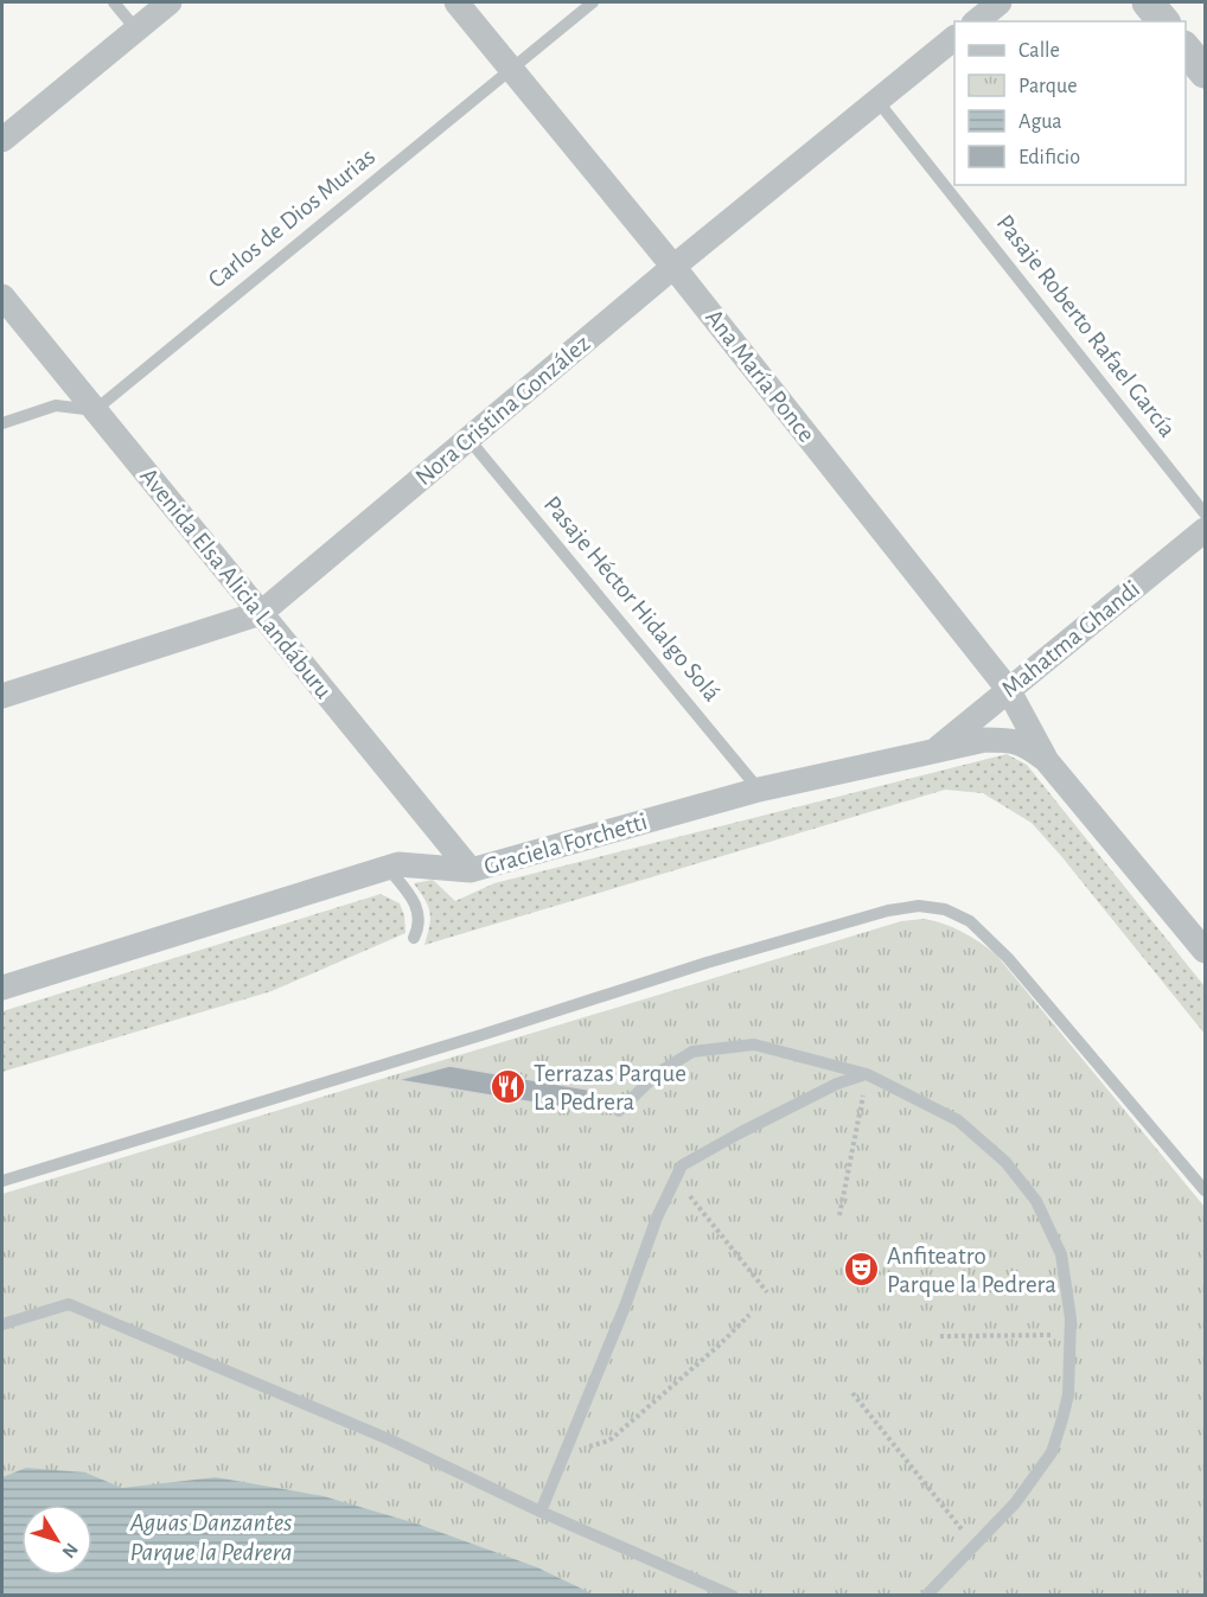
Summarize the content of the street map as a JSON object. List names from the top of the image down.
{
  "streets": {
    "street": [
      "Ana María Ponce",
      "Nora Cristina González",
      "Avenida Elsa Alicia Landáburu",
      "Mahatma Ghandi",
      "Graciela Forchetti"
    ],
    "lane": ["Carlos de Dios Murias", "Pasaje Roberto Rafael García", "Pasaje Héctor Hidalgo Solá"]
  },
  "crossings": [
    ["Carlos de Dios Murias", "Ana María Ponce"],
    ["Carlos de Dios Murias", "Avenida Elsa Alicia Landáburu"],
    ["Pasaje Roberto Rafael García", "Nora Cristina González"],
    ["Ana María Ponce", "Nora Cristina González"],
    ["Ana María Ponce", "Mahatma Ghandi"],
    ["Ana María Ponce", "Graciela Forchetti"],
    ["Nora Cristina González", "Avenida Elsa Alicia Landáburu"],
    ["Nora Cristina González", "Pasaje Héctor Hidalgo Solá"],
    ["Avenida Elsa Alicia Landáburu", "Graciela Forchetti"],
    ["Pasaje Héctor Hidalgo Solá", "Graciela Forchetti"],
    ["Mahatma Ghandi", "Graciela Forchetti"]
  ],
  "water": ["Aguas Danzantes Parque la Pedrera"],
  "places": {
    "restaurant": ["Terrazas Parque La Pedrera"],
    "theatre": ["Anfiteatro Parque la Pedrera"]
  },
  "legend": [
    "Calle",
    "Parque",
    "Agua",
    "Edificio"
  ],
  "north": "bottom right"
}
